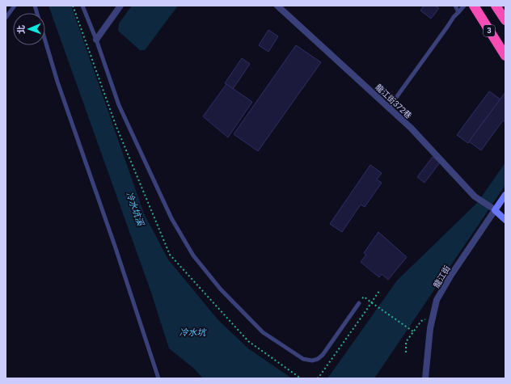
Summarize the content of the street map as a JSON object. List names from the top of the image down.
{
  "streets": {
    "highway": ["3"],
    "street": ["龍江街372巷", "龍江街"]
  },
  "crossings": [
    ["龍江街372巷", "龍江街"]
  ],
  "water": ["冷水坑溪", "冷水坑"],
  "north": "left"
}
